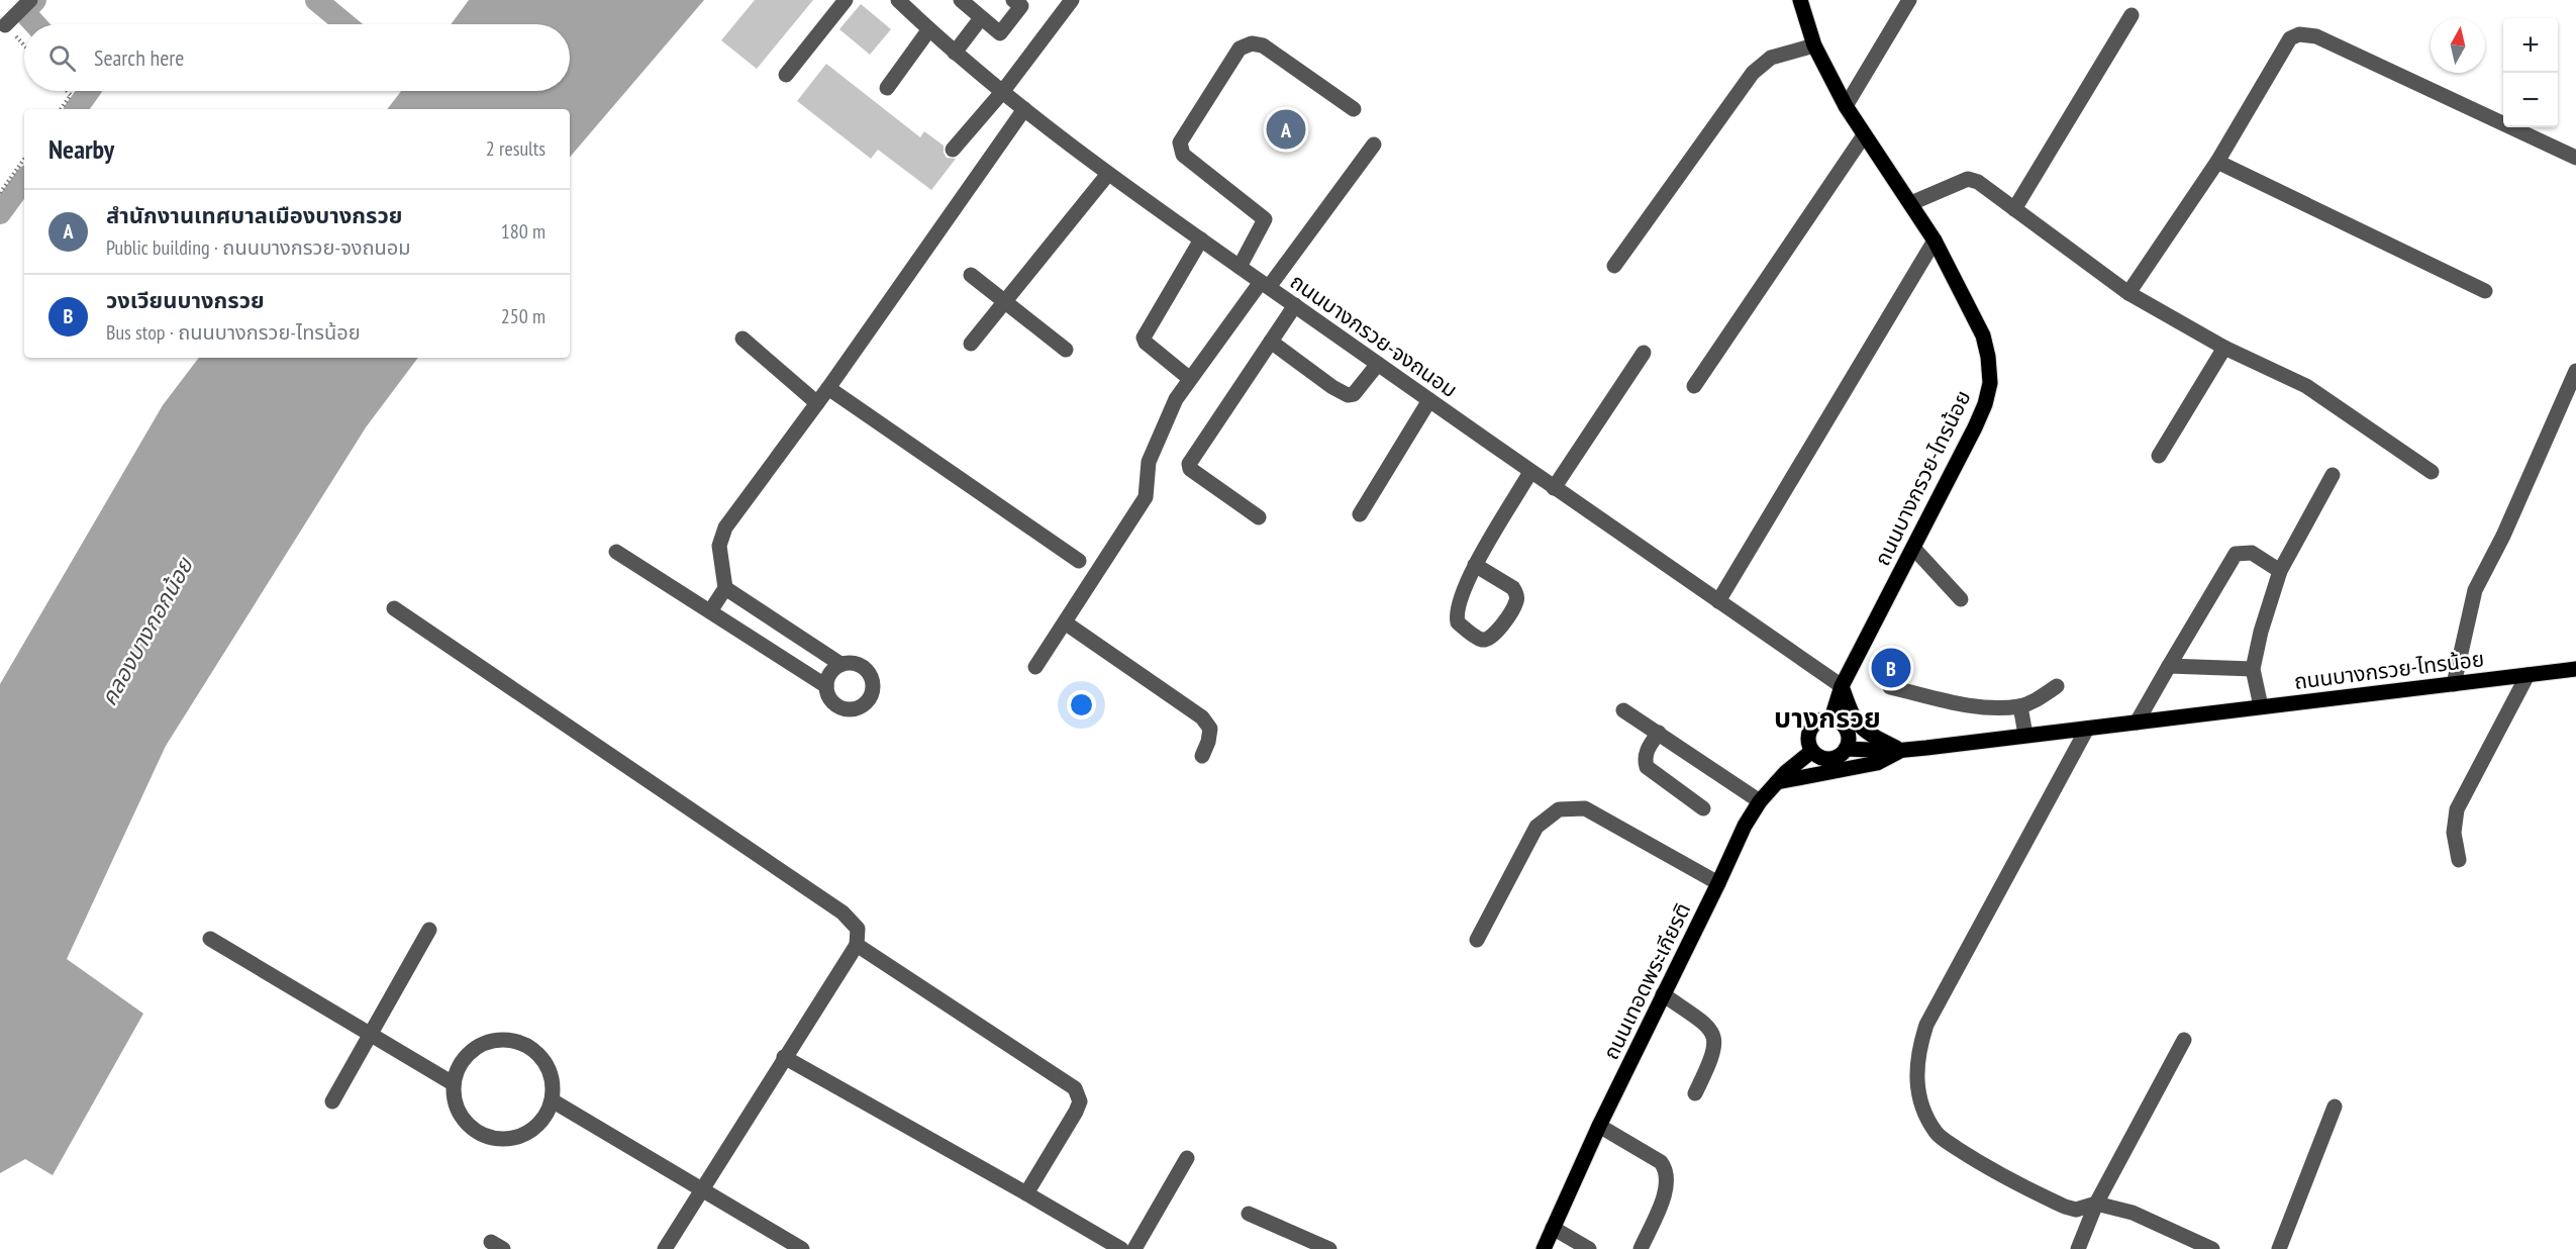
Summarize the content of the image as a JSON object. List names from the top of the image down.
{
  "streets": {
    "main road": ["ถนนบางกรวย-ไทรน้อย", "ถนนเทอดพระเกียรติ"],
    "street": ["ถนนบางกรวย-จงถนอม"]
  },
  "crossings": [
    ["ถนนบางกรวย-จงถนอม", "ถนนบางกรวย-ไทรน้อย"],
    ["ถนนบางกรวย-ไทรน้อย", "ถนนเทอดพระเกียรติ"]
  ],
  "districts": ["บางกรวย"],
  "water": ["คลองบางกอกน้อย"],
  "north": "top",
  "page": {
    "map_buttons": ["+", "−"],
    "search": "Search here",
    "pins": ["A", "B"],
    "heading": ["Nearby", "2 results"],
    "list": [
      {
        "mark": "A",
        "name": "สำนักงานเทศบาลเมืองบางกรวย",
        "note": "Public building · ถนนบางกรวย-จงถนอม",
        "value": "180 m"
      },
      {
        "mark": "B",
        "name": "วงเวียนบางกรวย",
        "note": "Bus stop · ถนนบางกรวย-ไทรน้อย",
        "value": "250 m"
      }
    ]
  }
}
